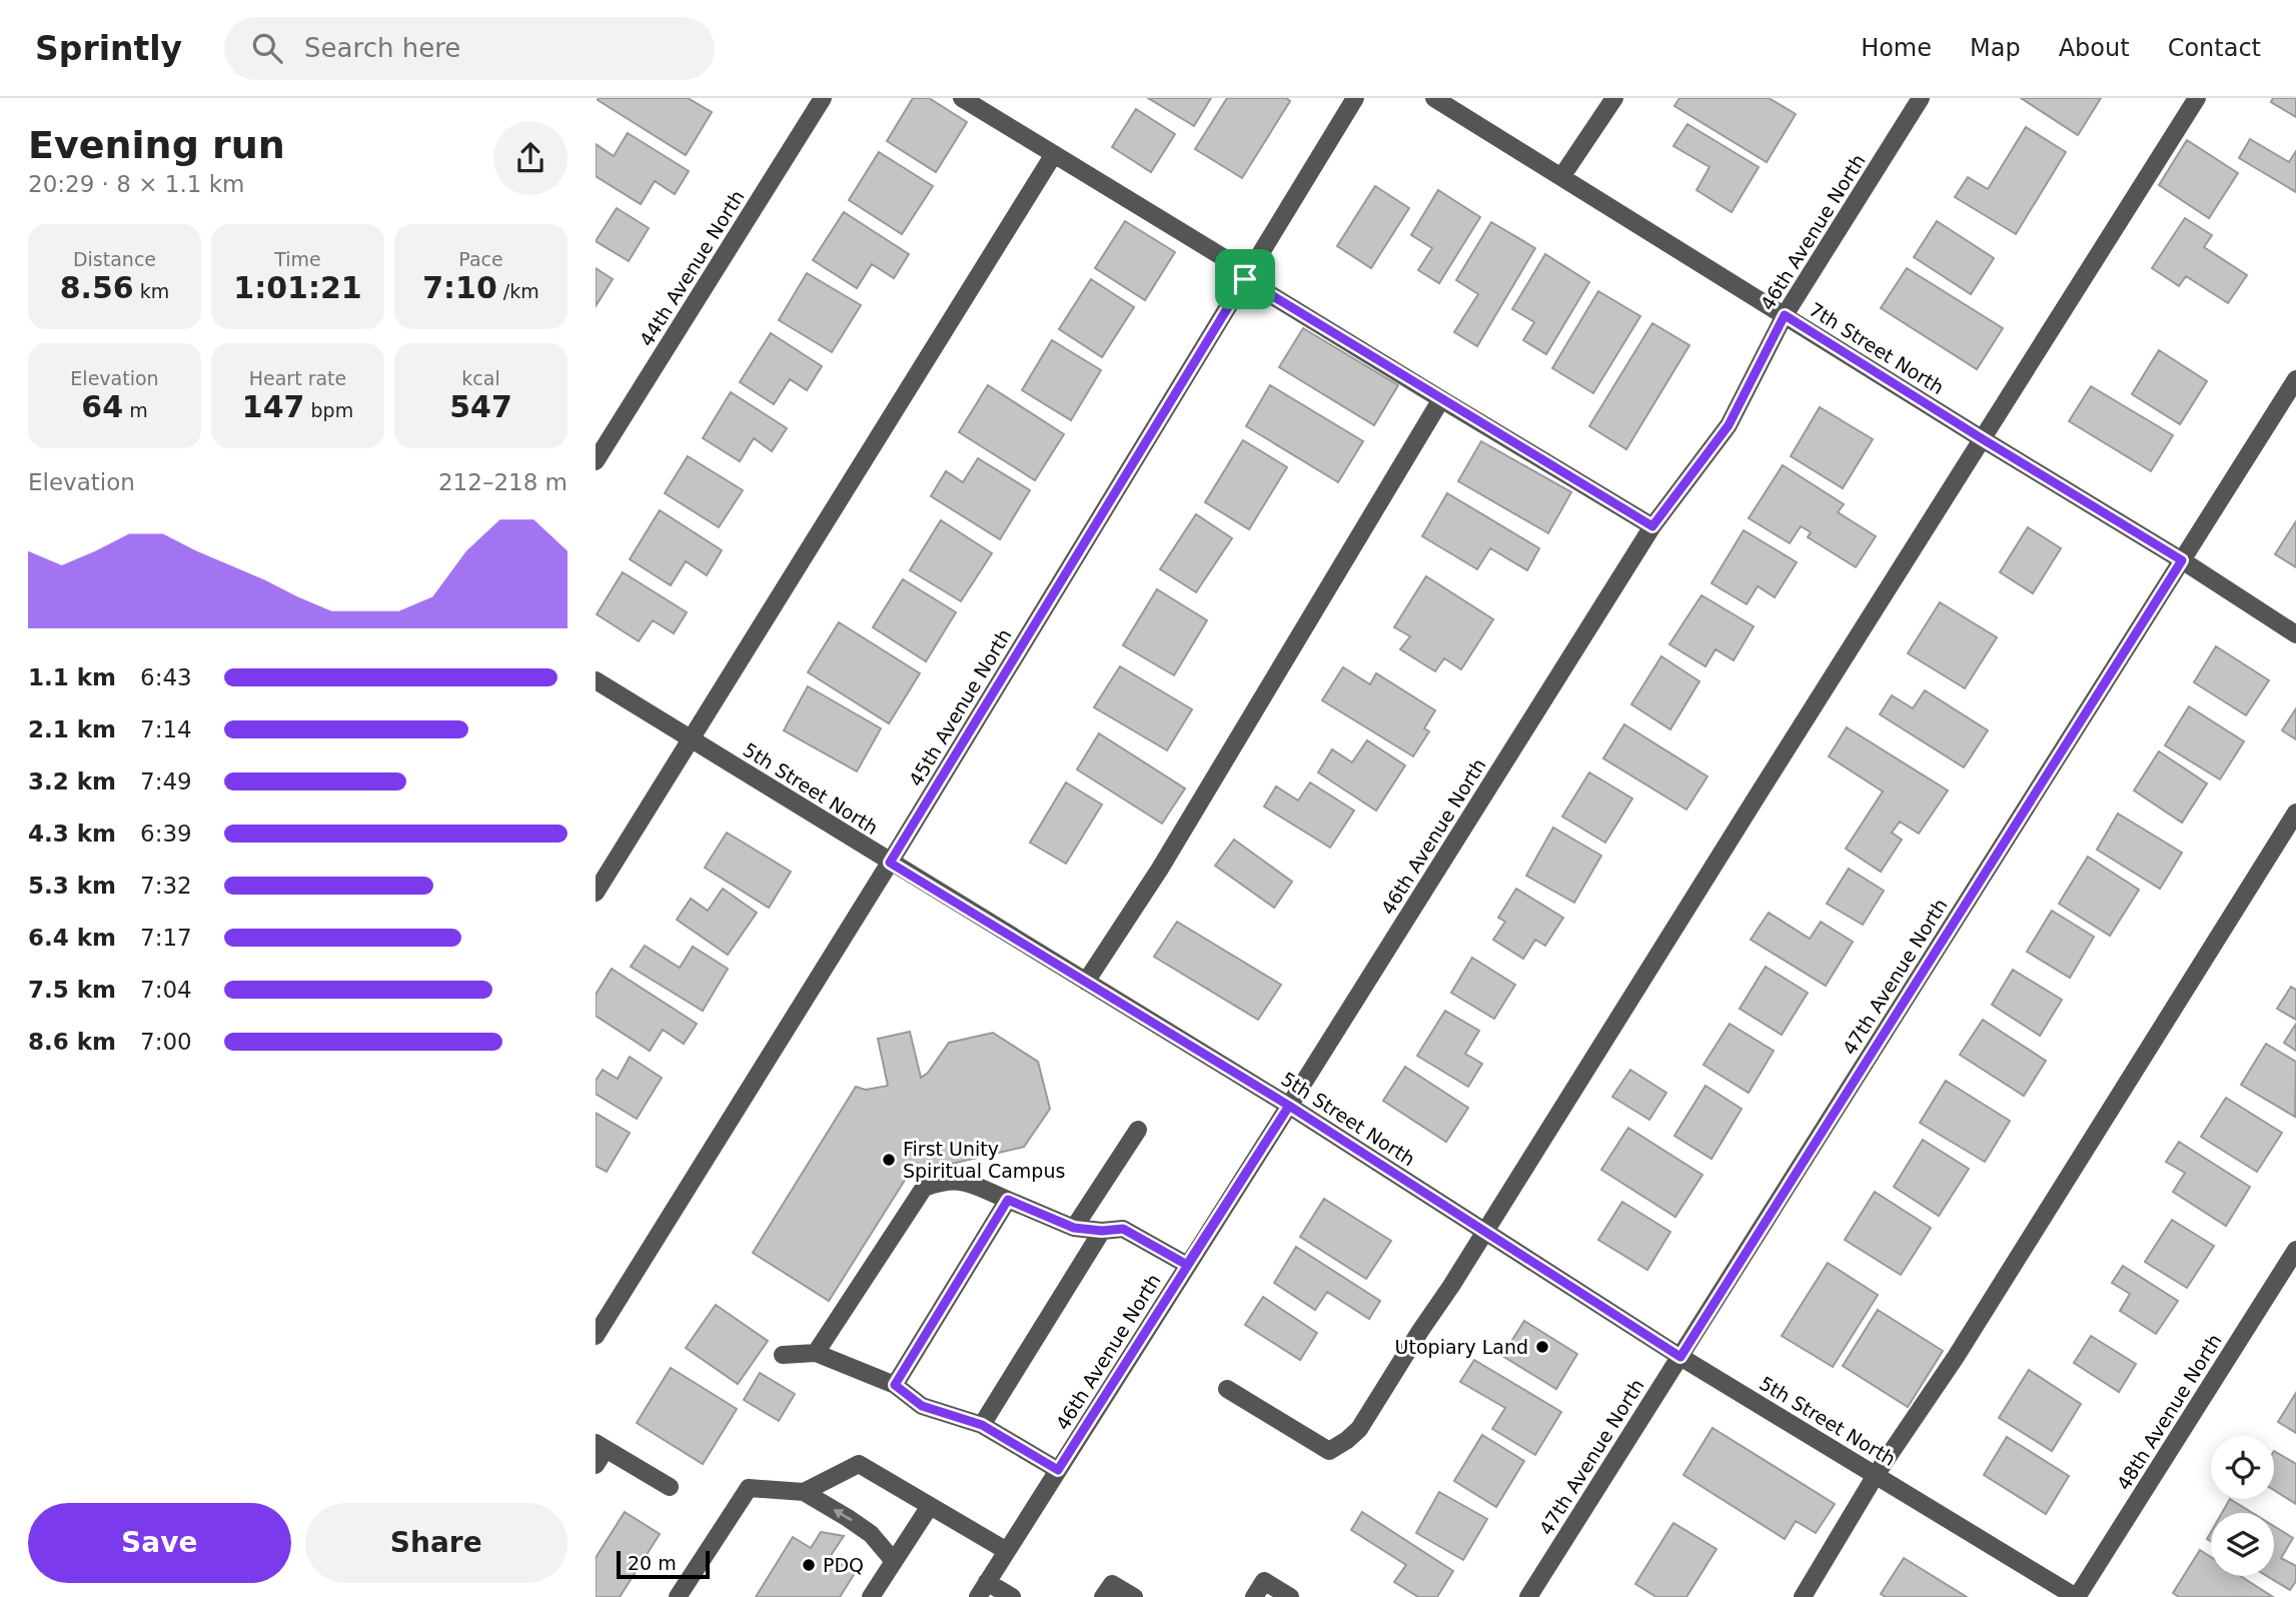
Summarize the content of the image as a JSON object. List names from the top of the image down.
{
  "streets": {
    "street": [
      "46th Avenue North",
      "44th Avenue North",
      "7th Street North",
      "45th Avenue North",
      "5th Street North",
      "47th Avenue North",
      "48th Avenue North"
    ]
  },
  "crossings": [
    ["46th Avenue North", "7th Street North"],
    ["46th Avenue North", "5th Street North"],
    ["7th Street North", "47th Avenue North"],
    ["45th Avenue North", "5th Street North"],
    ["5th Street North", "47th Avenue North"],
    ["5th Street North", "48th Avenue North"]
  ],
  "places": ["First Unity Spiritual Campus", "Utopiary Land", "PDQ"],
  "scale_bar": "20 m",
  "page": {
    "header": "Sprintly",
    "search": "Search here",
    "nav": [
      "Home",
      "Map",
      "About",
      "Contact"
    ],
    "heading": ["Evening run", "20:29 · 8 × 1.1 km"],
    "stats": [
      ["Distance", "8.56 km"],
      ["Time", "1:01:21"],
      ["Pace", "7:10 /km"],
      ["Elevation", "64 m"],
      ["Heart rate", "147 bpm"],
      ["kcal", "547"]
    ],
    "chart": ["Elevation", "212–218 m"],
    "list": [
      {
        "name": "1.1 km",
        "note": "6:43"
      },
      {
        "name": "2.1 km",
        "note": "7:14"
      },
      {
        "name": "3.2 km",
        "note": "7:49"
      },
      {
        "name": "4.3 km",
        "note": "6:39"
      },
      {
        "name": "5.3 km",
        "note": "7:32"
      },
      {
        "name": "6.4 km",
        "note": "7:17"
      },
      {
        "name": "7.5 km",
        "note": "7:04"
      },
      {
        "name": "8.6 km",
        "note": "7:00"
      }
    ],
    "buttons": ["Save", "Share"],
    "scale": "20 m"
  }
}
